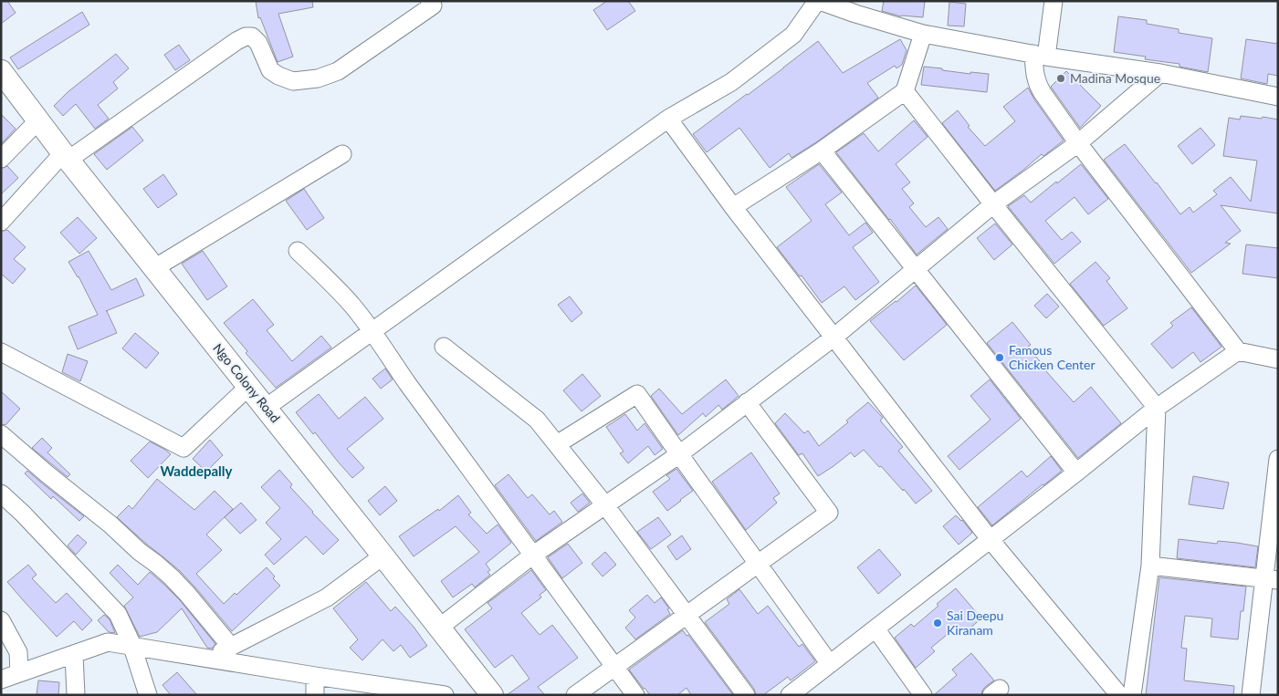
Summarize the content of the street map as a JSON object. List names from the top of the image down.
{
  "streets": {
    "street": ["Ngo Colony Road"]
  },
  "districts": ["Waddepally"],
  "places": ["Madina Mosque", "Famous Chicken Center", "Sai Deepu Kiranam"]
}
